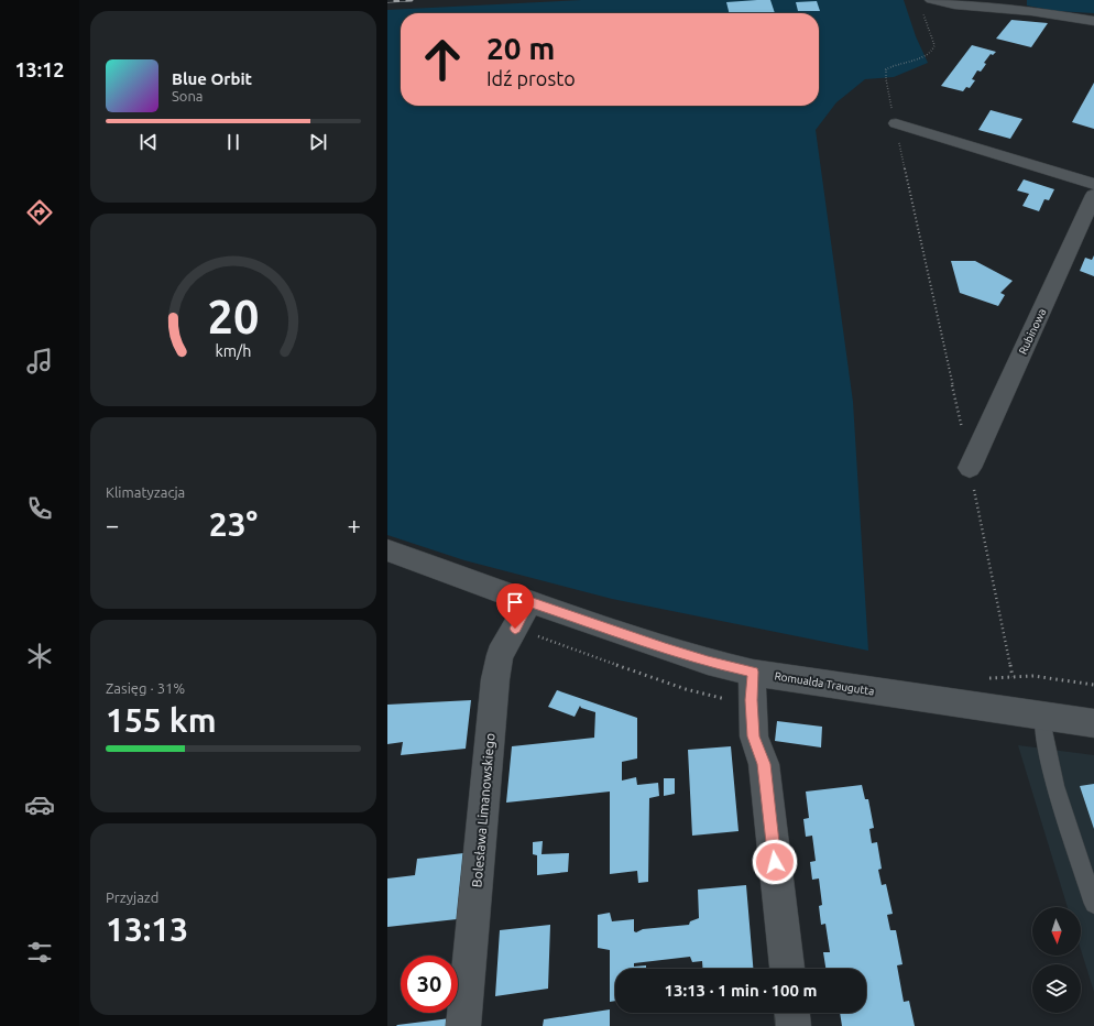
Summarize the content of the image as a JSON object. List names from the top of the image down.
{
  "streets": {
    "street": ["Rubinowa", "Romualda Traugutta", "Bolesława Limanowskiego"]
  },
  "crossings": [
    ["Romualda Traugutta", "Bolesława Limanowskiego"]
  ],
  "north": "bottom",
  "page": {
    "tabs": "13:12",
    "turn": ["20 m", "Idź prosto"],
    "song": ["Blue Orbit", "Sona"],
    "tile": [
      "Klimatyzacja",
      ["Zasięg · 31%", "155 km"],
      ["Przyjazd", "13:13"]
    ],
    "heat": ["−", "23°", "+"],
    "limit": "30",
    "trip": "13:13 · 1 min · 100 m",
    "gauge": ["20", "km/h"]
  }
}
